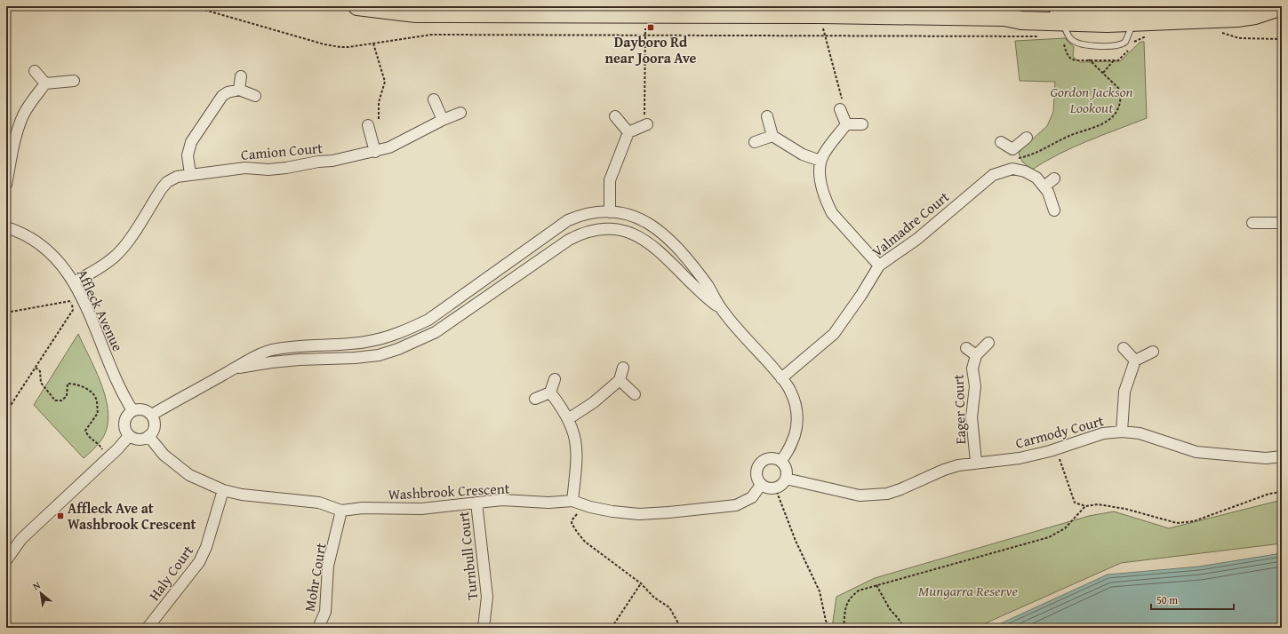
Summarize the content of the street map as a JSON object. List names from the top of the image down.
{
  "streets": {
    "street": [
      "Camion Court",
      "Valmadre Court",
      "Affleck Avenue",
      "Eager Court",
      "Carmody Court",
      "Washbrook Crescent",
      "Turnbull Court",
      "Haly Court",
      "Mohr Court"
    ]
  },
  "crossings": [
    ["Camion Court", "Affleck Avenue"],
    ["Affleck Avenue", "Washbrook Crescent"],
    ["Eager Court", "Carmody Court"],
    ["Carmody Court", "Washbrook Crescent"],
    ["Washbrook Crescent", "Turnbull Court"],
    ["Washbrook Crescent", "Haly Court"],
    ["Washbrook Crescent", "Mohr Court"]
  ],
  "parks": ["Gordon Jackson Lookout", "Mungarra Reserve"],
  "places": {
    "transit": ["Dayboro Rd near Joora Ave", "Affleck Ave at Washbrook Crescent"]
  },
  "scale_bar": "50 m",
  "north": "top left"
}
